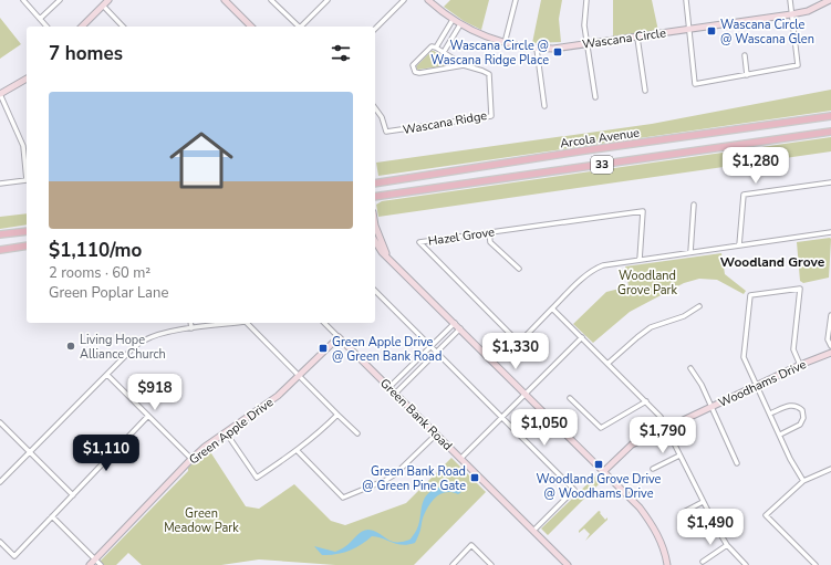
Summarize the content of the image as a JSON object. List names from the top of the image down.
{
  "streets": {
    "main road": ["Arcola Avenue", "33"],
    "street": [
      "Wascana Circle",
      "Wascana Ridge",
      "Hazel Grove",
      "Woodhams Drive",
      "Green Bank Road",
      "Green Apple Drive"
    ]
  },
  "crossings": [
    ["Wascana Circle", "Wascana Ridge"],
    ["Green Bank Road", "Green Apple Drive"]
  ],
  "districts": ["Woodland Grove"],
  "parks": ["Woodland Grove Park", "Green Meadow Park"],
  "places": {
    "transit": [
      "Wascana Circle @ Wascana Glen",
      "Wascana Circle @ Wascana Ridge Place",
      "Green Apple Drive @ Green Bank Road",
      "Woodland Grove Drive @ Woodhams Drive",
      "Green Bank Road @ Green Pine Gate"
    ],
    "other": ["Living Hope Alliance Church"]
  },
  "page": {
    "heading": "7 homes",
    "list": [
      {
        "name": "$1,110/mo",
        "note": "2 rooms · 60 m² · Green Poplar Lane"
      }
    ],
    "price": [
      "$1,280",
      "$1,330",
      "$918",
      "$1,050",
      "$1,790",
      "$1,110",
      "$1,490"
    ]
  }
}
